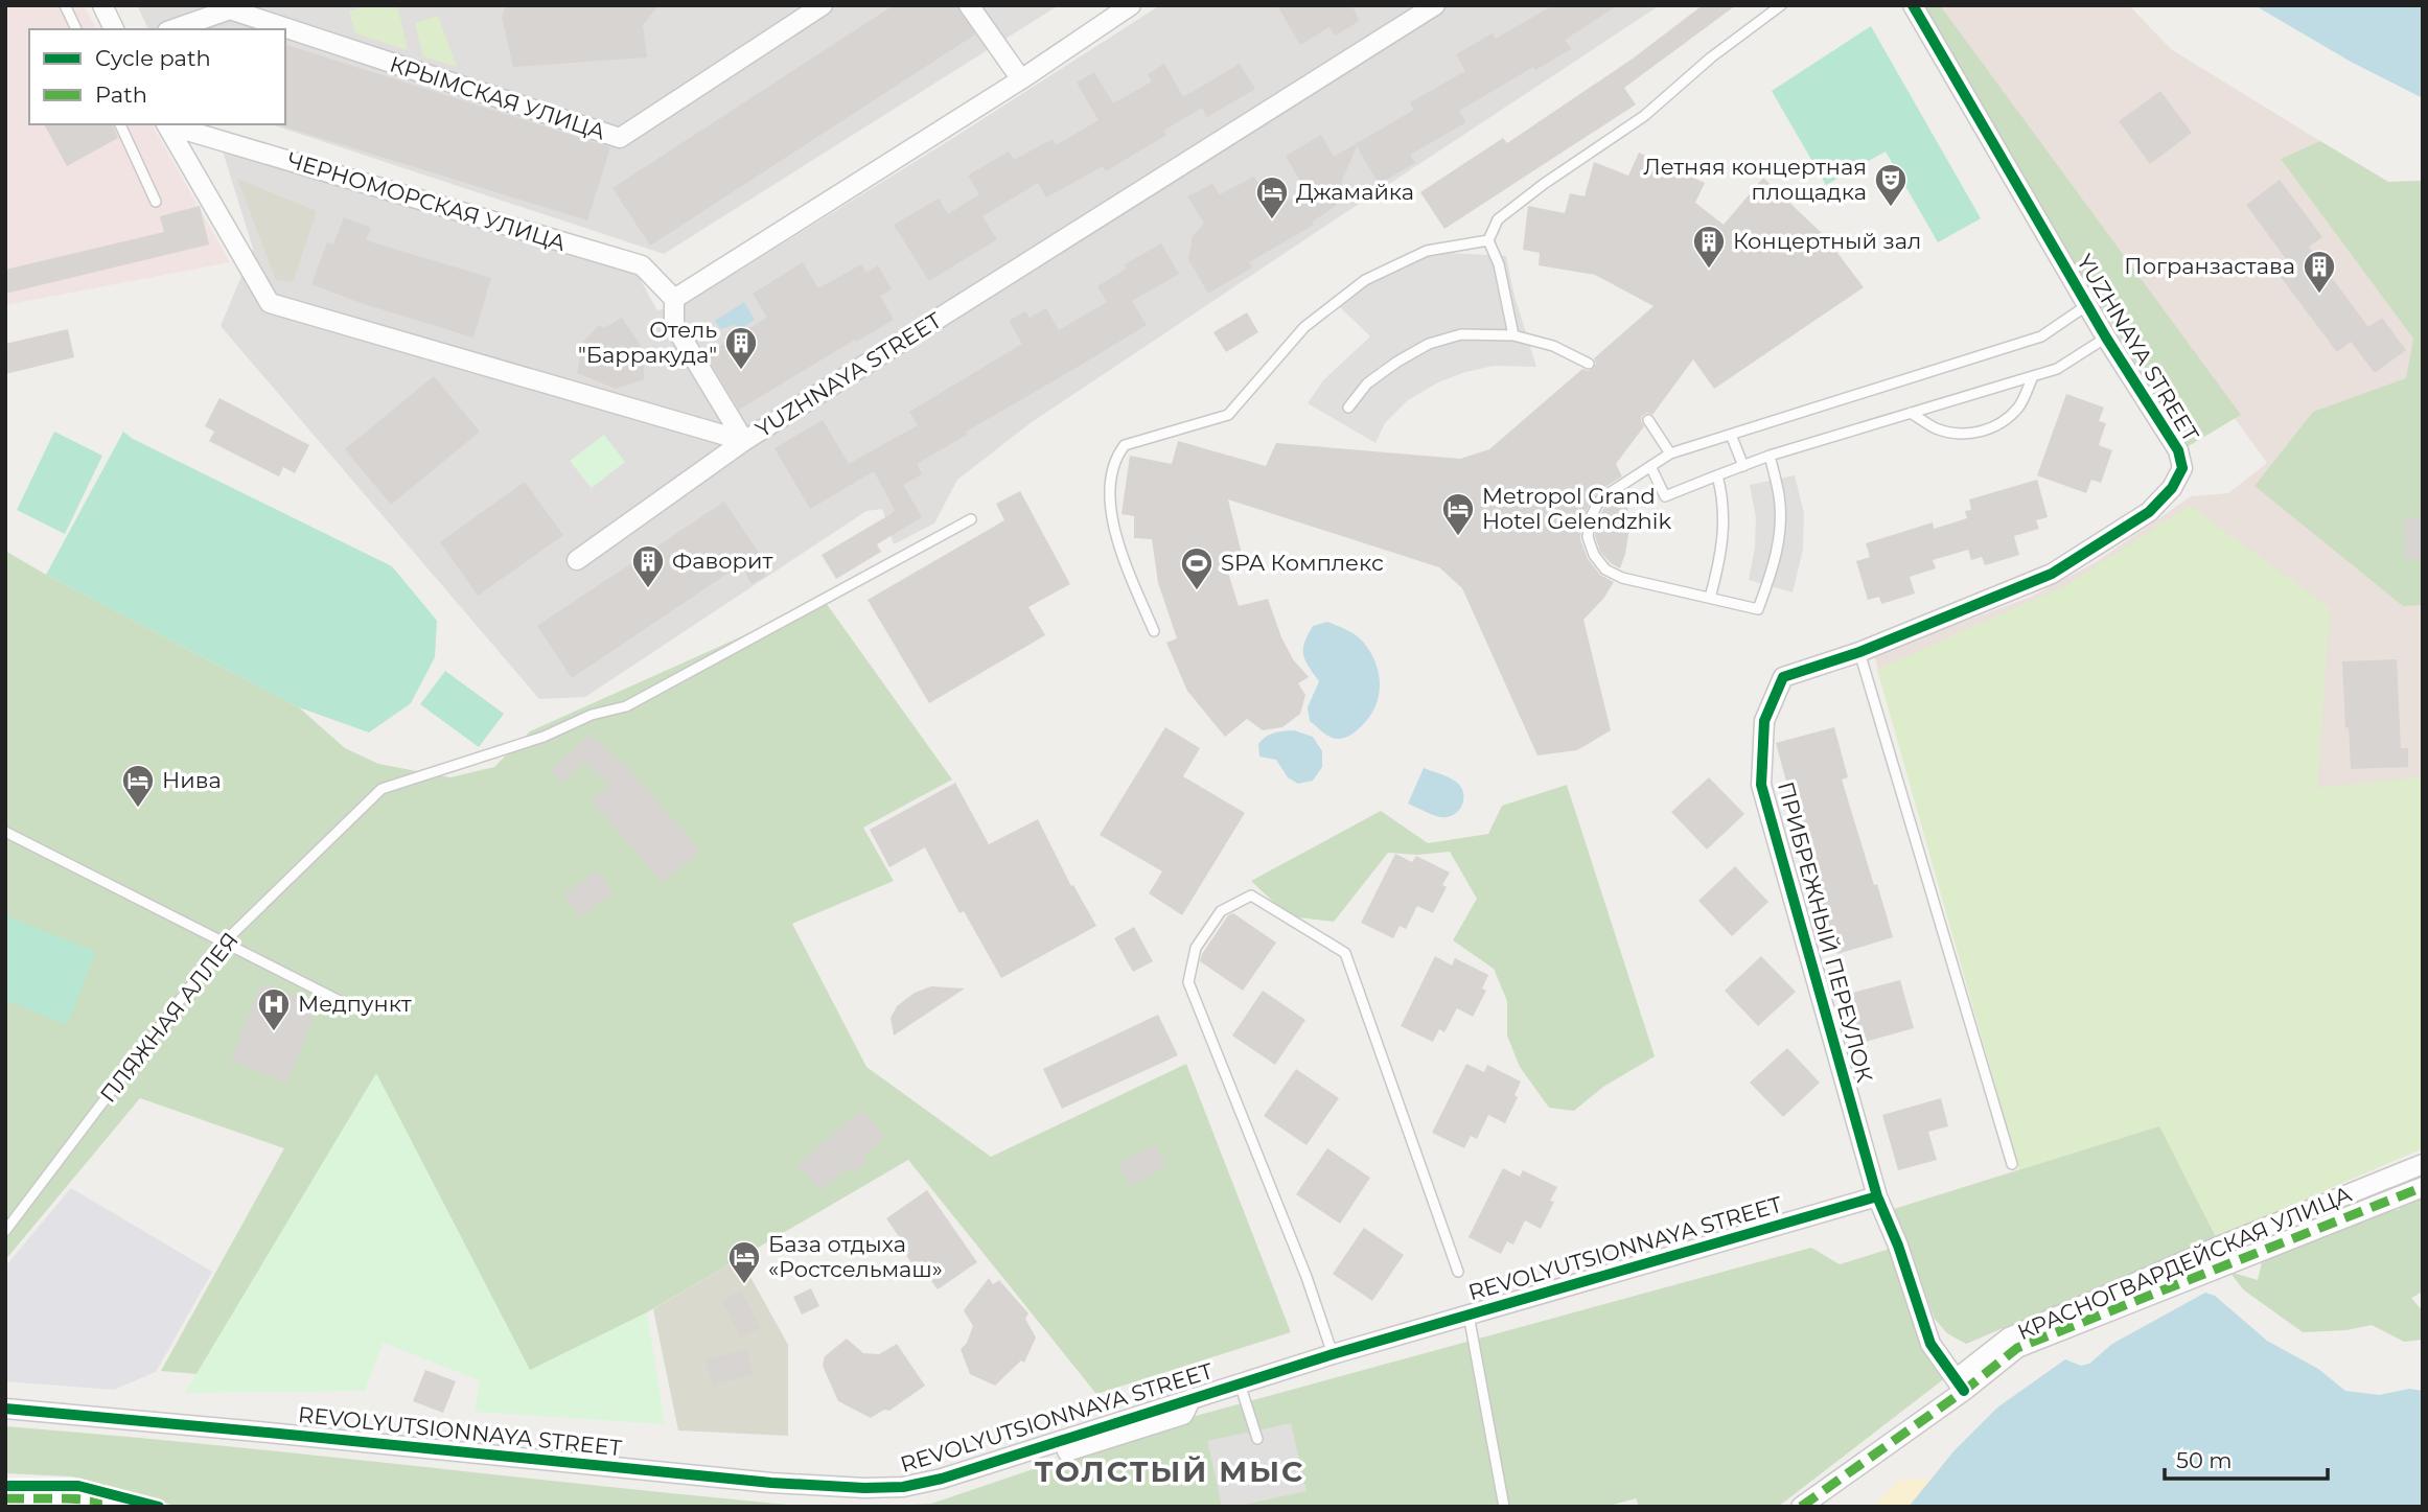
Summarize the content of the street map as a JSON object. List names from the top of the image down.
{
  "streets": {
    "street": [
      "КРЫМСКАЯ УЛИЦА",
      "ЧЕРНОМОРСКАЯ УЛИЦА",
      "YUZHNAYA STREET",
      "ПРИБРЕЖНЫЙ ПЕРЕУЛОК",
      "REVOLYUTSIONNAYA STREET",
      "КРАСНОГВАРДЕЙСКАЯ УЛИЦА"
    ],
    "lane": ["ПЛЯЖНАЯ АЛЛЕЯ"]
  },
  "crossings": [
    ["YUZHNAYA STREET", "ПРИБРЕЖНЫЙ ПЕРЕУЛОК"],
    ["ПРИБРЕЖНЫЙ ПЕРЕУЛОК", "REVOLYUTSIONNAYA STREET"],
    ["ПРИБРЕЖНЫЙ ПЕРЕУЛОК", "КРАСНОГВАРДЕЙСКАЯ УЛИЦА"]
  ],
  "districts": ["ТОЛСТЫЙ МЫС"],
  "places": {
    "theatre": ["Летняя концертная площадка"],
    "hotel": [
      "Джамайка",
      "Metropol Grand Hotel Gelendzhik",
      "Нива",
      "База отдыха «Ростсельмаш»"
    ],
    "building": [
      "Концертный зал",
      "Погранзастава",
      "Отель \"Барракуда\"",
      "Фаворит"
    ],
    "sports": ["SPA Комплекс"],
    "hospital": ["Медпункт"]
  },
  "legend": ["Cycle path", "Path"],
  "scale_bar": "50 m"
}
